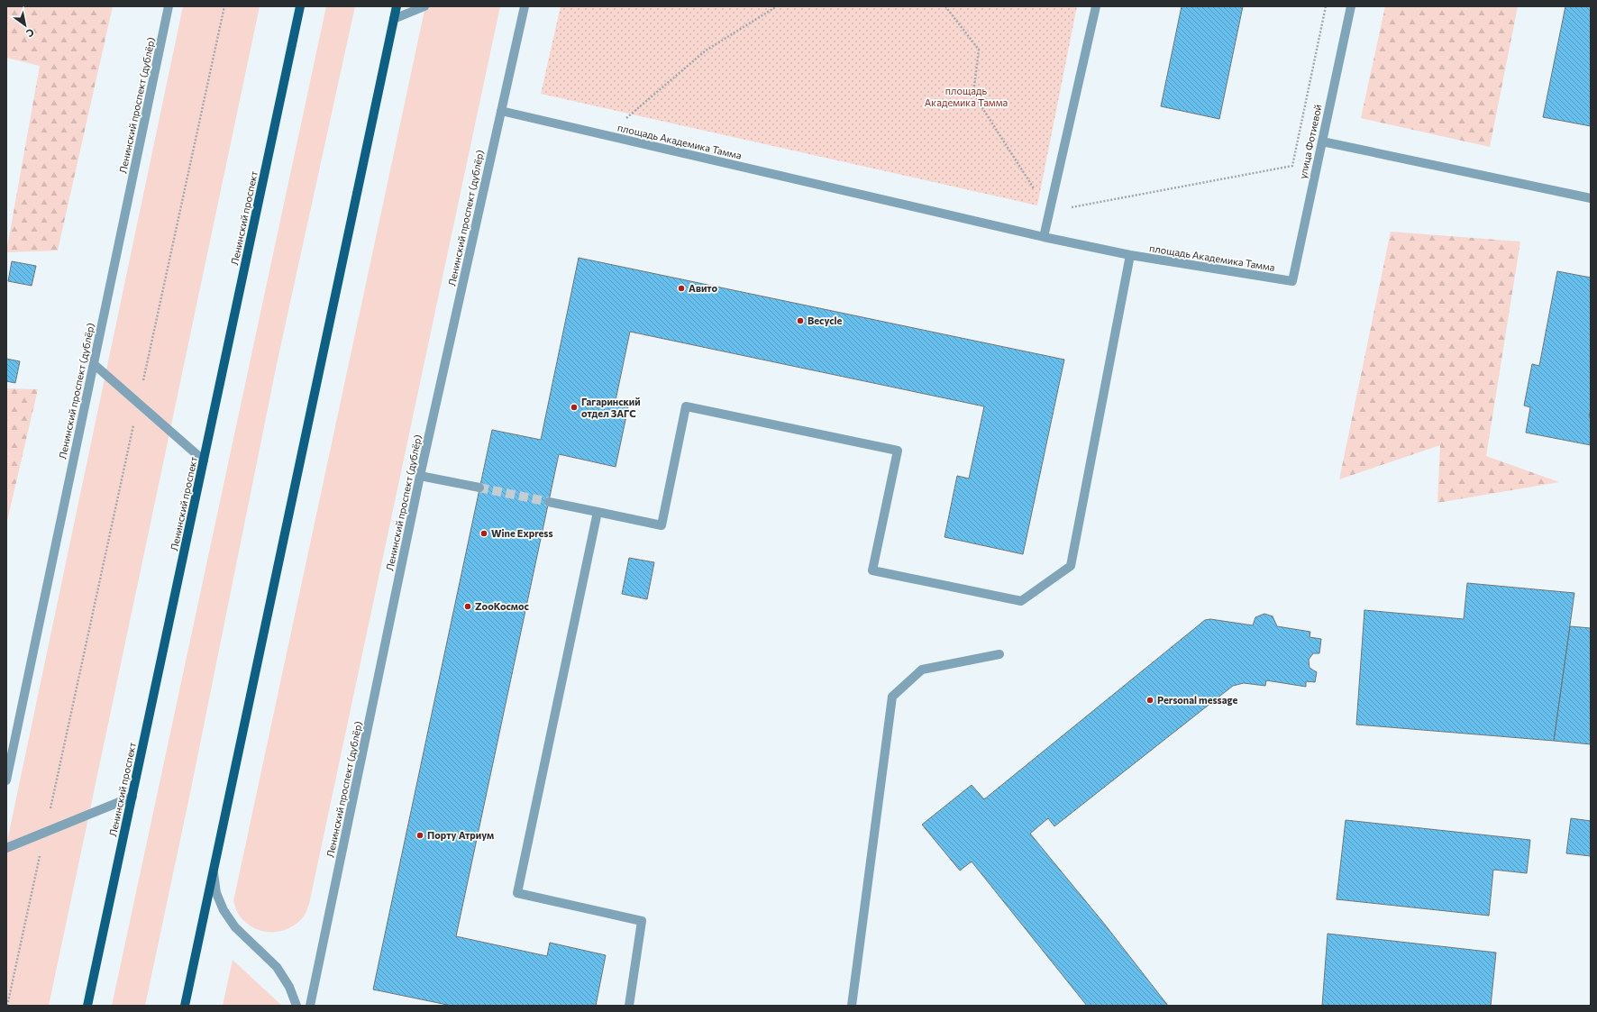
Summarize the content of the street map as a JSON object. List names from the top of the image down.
{
  "streets": {
    "main road": ["Ленинский проспект"],
    "street": ["Ленинский проспект (дублёр)", "площадь Академика Тамма", "улица Фотиевой"]
  },
  "crossings": [
    ["Ленинский проспект (дублёр)", "площадь Академика Тамма"],
    ["площадь Академика Тамма", "улица Фотиевой"]
  ],
  "parks": ["площадь Академика Тамма"],
  "places": [
    "Авито",
    "Becycle",
    "Гагаринский отдел ЗАГС",
    "Wine Express",
    "ZooКосмос",
    "Personal message",
    "Порту Атриум"
  ],
  "north": "bottom right"
}
